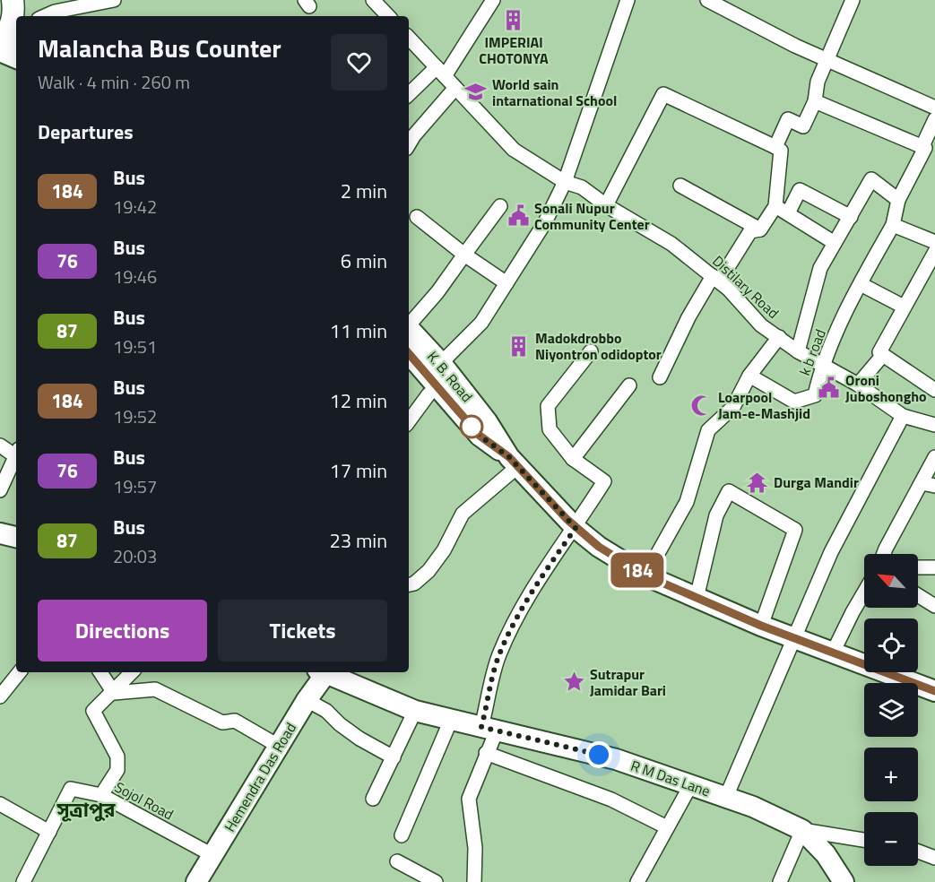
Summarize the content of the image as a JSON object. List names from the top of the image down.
{
  "streets": {
    "street": [
      "Distilary Road",
      "k b road",
      "K. B. Road",
      "Hemendra Das Road",
      "R M Das Lane",
      "Sojol Road"
    ]
  },
  "crossings": [
    ["Distilary Road", "k b road"],
    ["Hemendra Das Road", "Sojol Road"]
  ],
  "districts": ["সূত্রাপুর"],
  "places": {
    "building": ["IMPERIAl CHOTONYA", "Madokdrobbo Niyontron odidoptor"],
    "school or university": ["World sain intarnational School"],
    "public building": ["Sonali Nupur Community Center", "Oroni Juboshongho"],
    "mosque": ["Loarpool Jam-e-Mashjid"],
    "temple": ["Durga Mandir"],
    "place": ["Sutrapur Jamidar Bari"]
  },
  "lines": ["bus line 184"],
  "north": "top left",
  "page": {
    "on_map": "184",
    "heading": [
      ["Malancha Bus Counter", "Walk · 4 min · 260 m"],
      "Departures"
    ],
    "list": [
      {
        "mark": "184",
        "name": "Bus",
        "note": "19:42",
        "value": "2 min"
      },
      {
        "mark": "76",
        "name": "Bus",
        "note": "19:46",
        "value": "6 min"
      },
      {
        "mark": "87",
        "name": "Bus",
        "note": "19:51",
        "value": "11 min"
      },
      {
        "mark": "184",
        "name": "Bus",
        "note": "19:52",
        "value": "12 min"
      },
      {
        "mark": "76",
        "name": "Bus",
        "note": "19:57",
        "value": "17 min"
      },
      {
        "mark": "87",
        "name": "Bus",
        "note": "20:03",
        "value": "23 min"
      }
    ],
    "map_buttons": ["+", "−"],
    "buttons": ["Directions", "Tickets"]
  }
}
